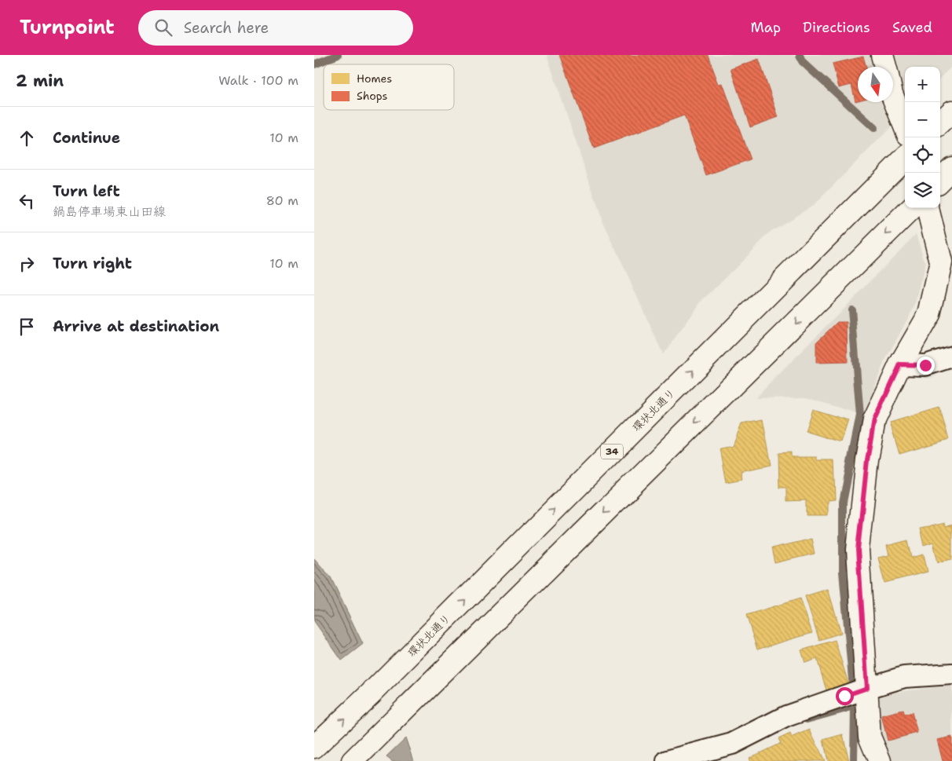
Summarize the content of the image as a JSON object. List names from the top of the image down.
{
  "streets": {
    "main road": ["環状北通り", "34"]
  },
  "legend": ["Homes", "Shops"],
  "north": "bottom",
  "page": {
    "header": "Turnpoint",
    "search": "Search here",
    "nav": ["Map", "Directions", "Saved"],
    "heading": ["2 min", "Walk · 100 m"],
    "map_buttons": ["+", "−"],
    "list": [
      ["Continue", "10 m"],
      ["Turn left", "鍋島停車場東山田線", "80 m"],
      ["Turn right", "10 m"],
      "Arrive at destination"
    ]
  }
}
